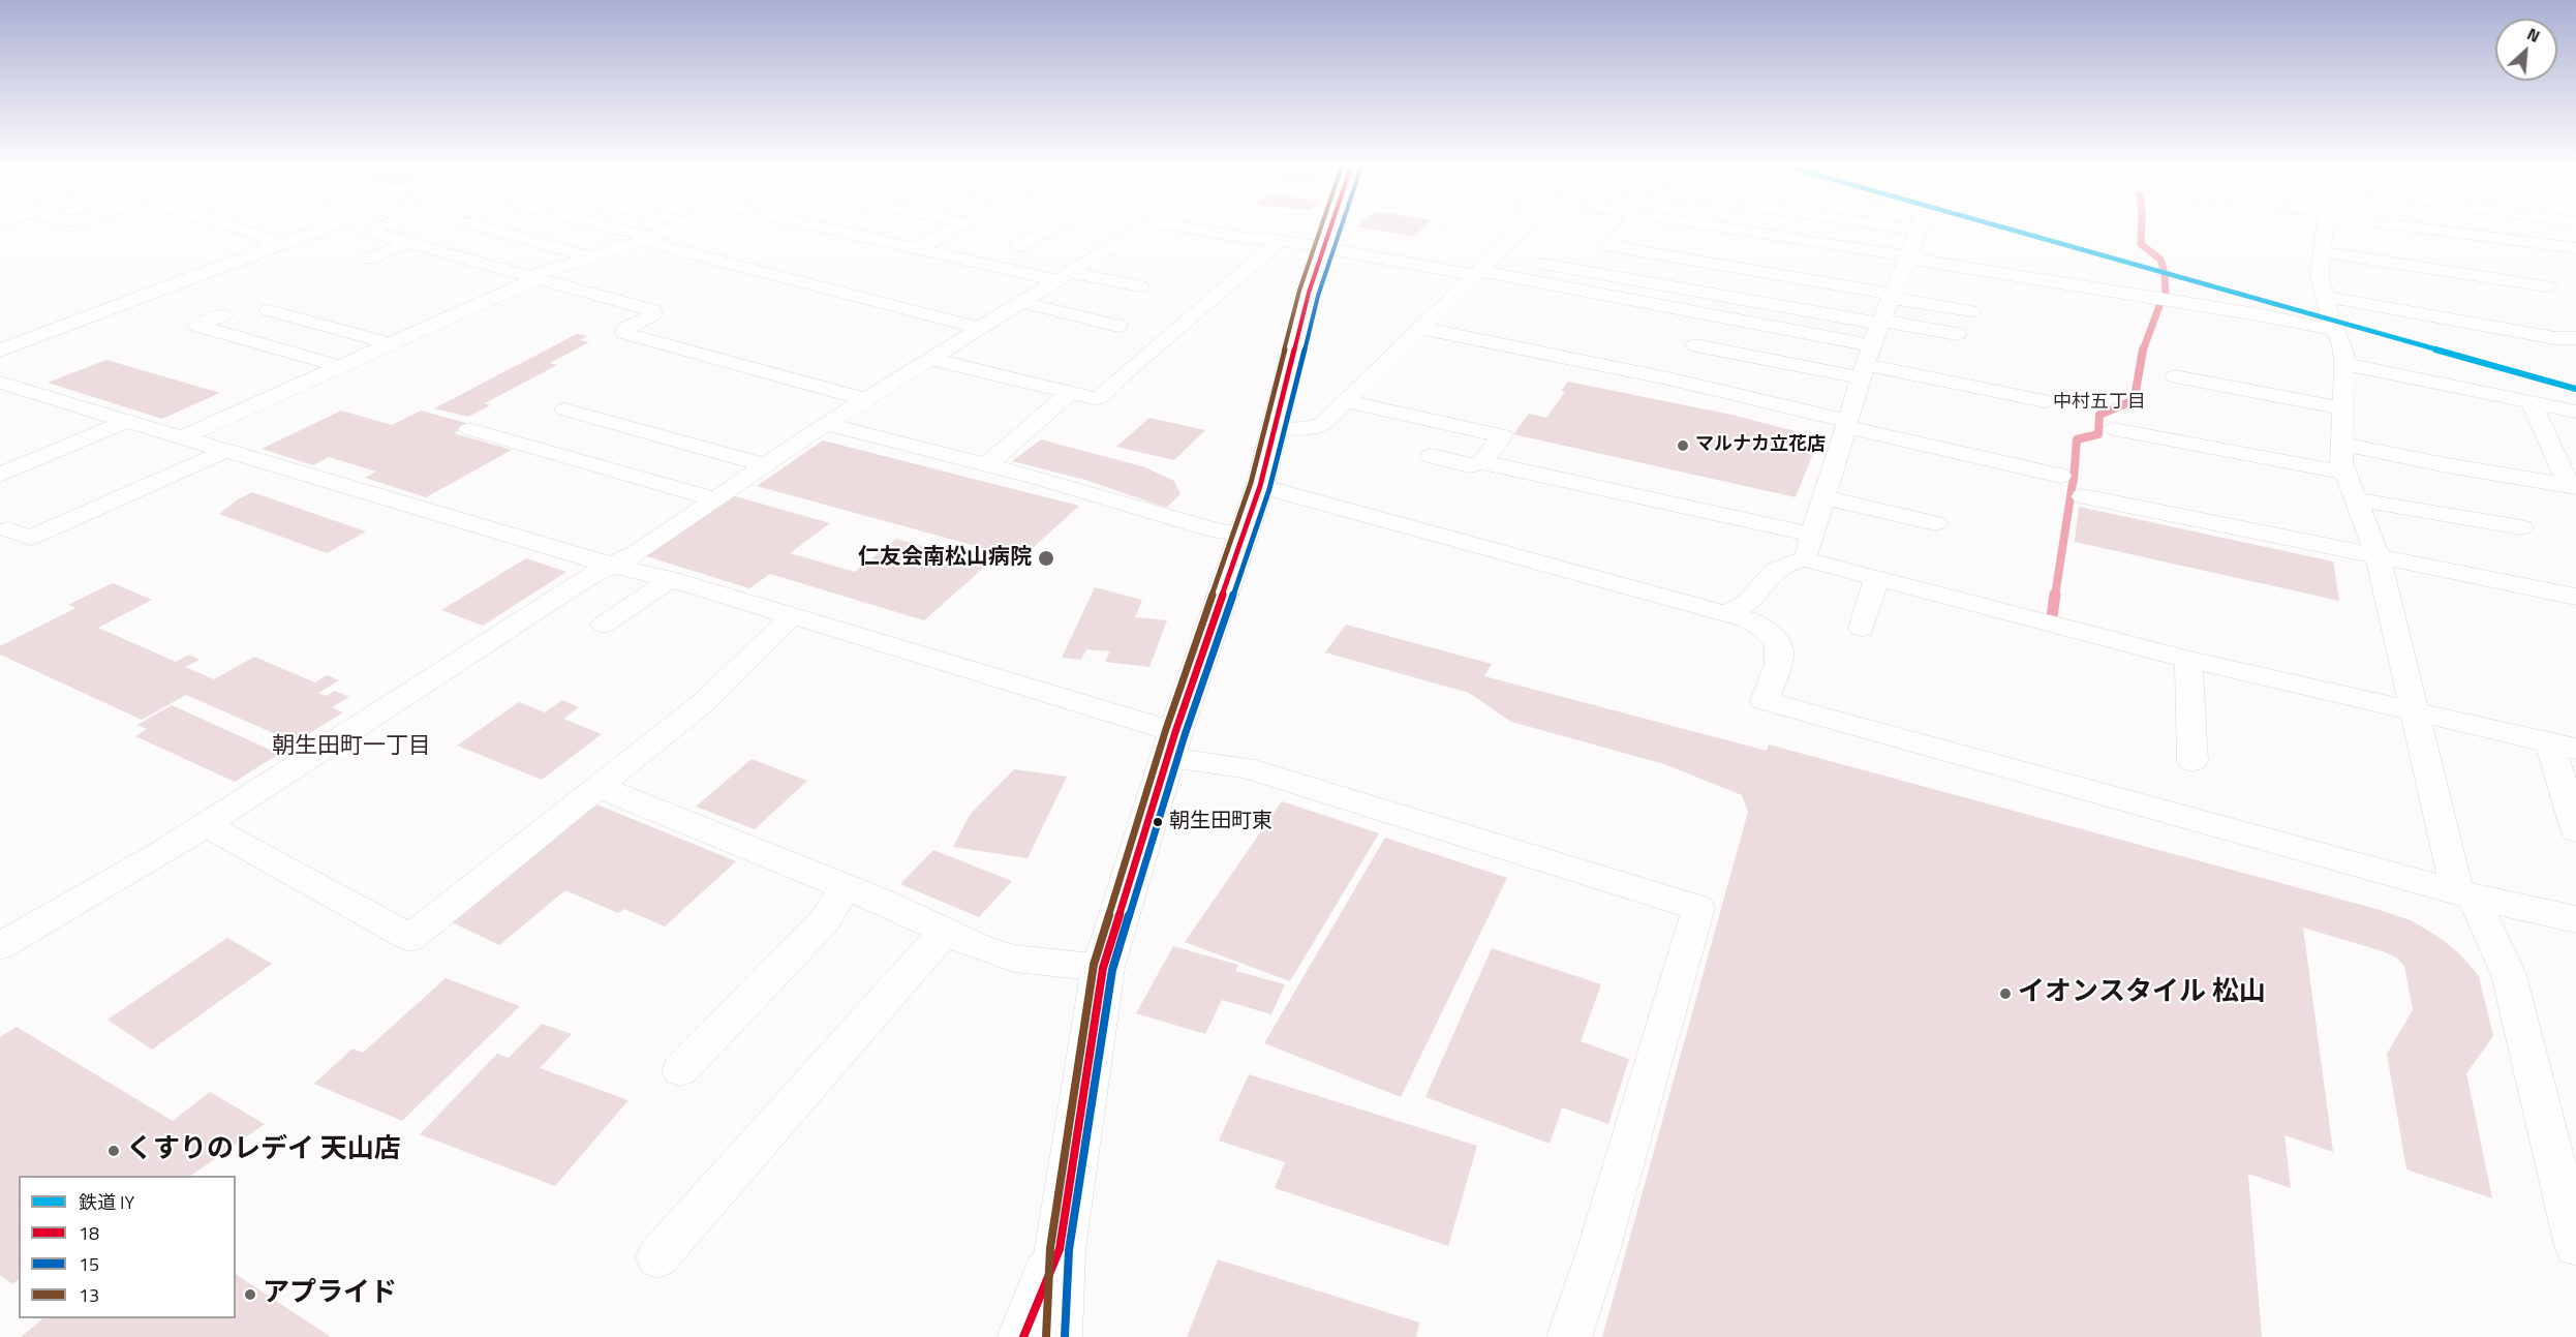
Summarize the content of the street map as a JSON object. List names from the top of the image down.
{
  "districts": ["中村五丁目", "朝生田町一丁目"],
  "places": [
    "マルナカ立花店",
    "仁友会南松山病院",
    "朝生田町東",
    "イオンスタイル 松山",
    "くすりのレデイ 天山店",
    "アプライド"
  ],
  "lines": [
    "rail line IY",
    "transit line 18",
    "transit line 15",
    "transit line 13"
  ],
  "legend": [
    "鉄道 IY",
    "18",
    "15",
    "13"
  ],
  "north": "top right"
}
